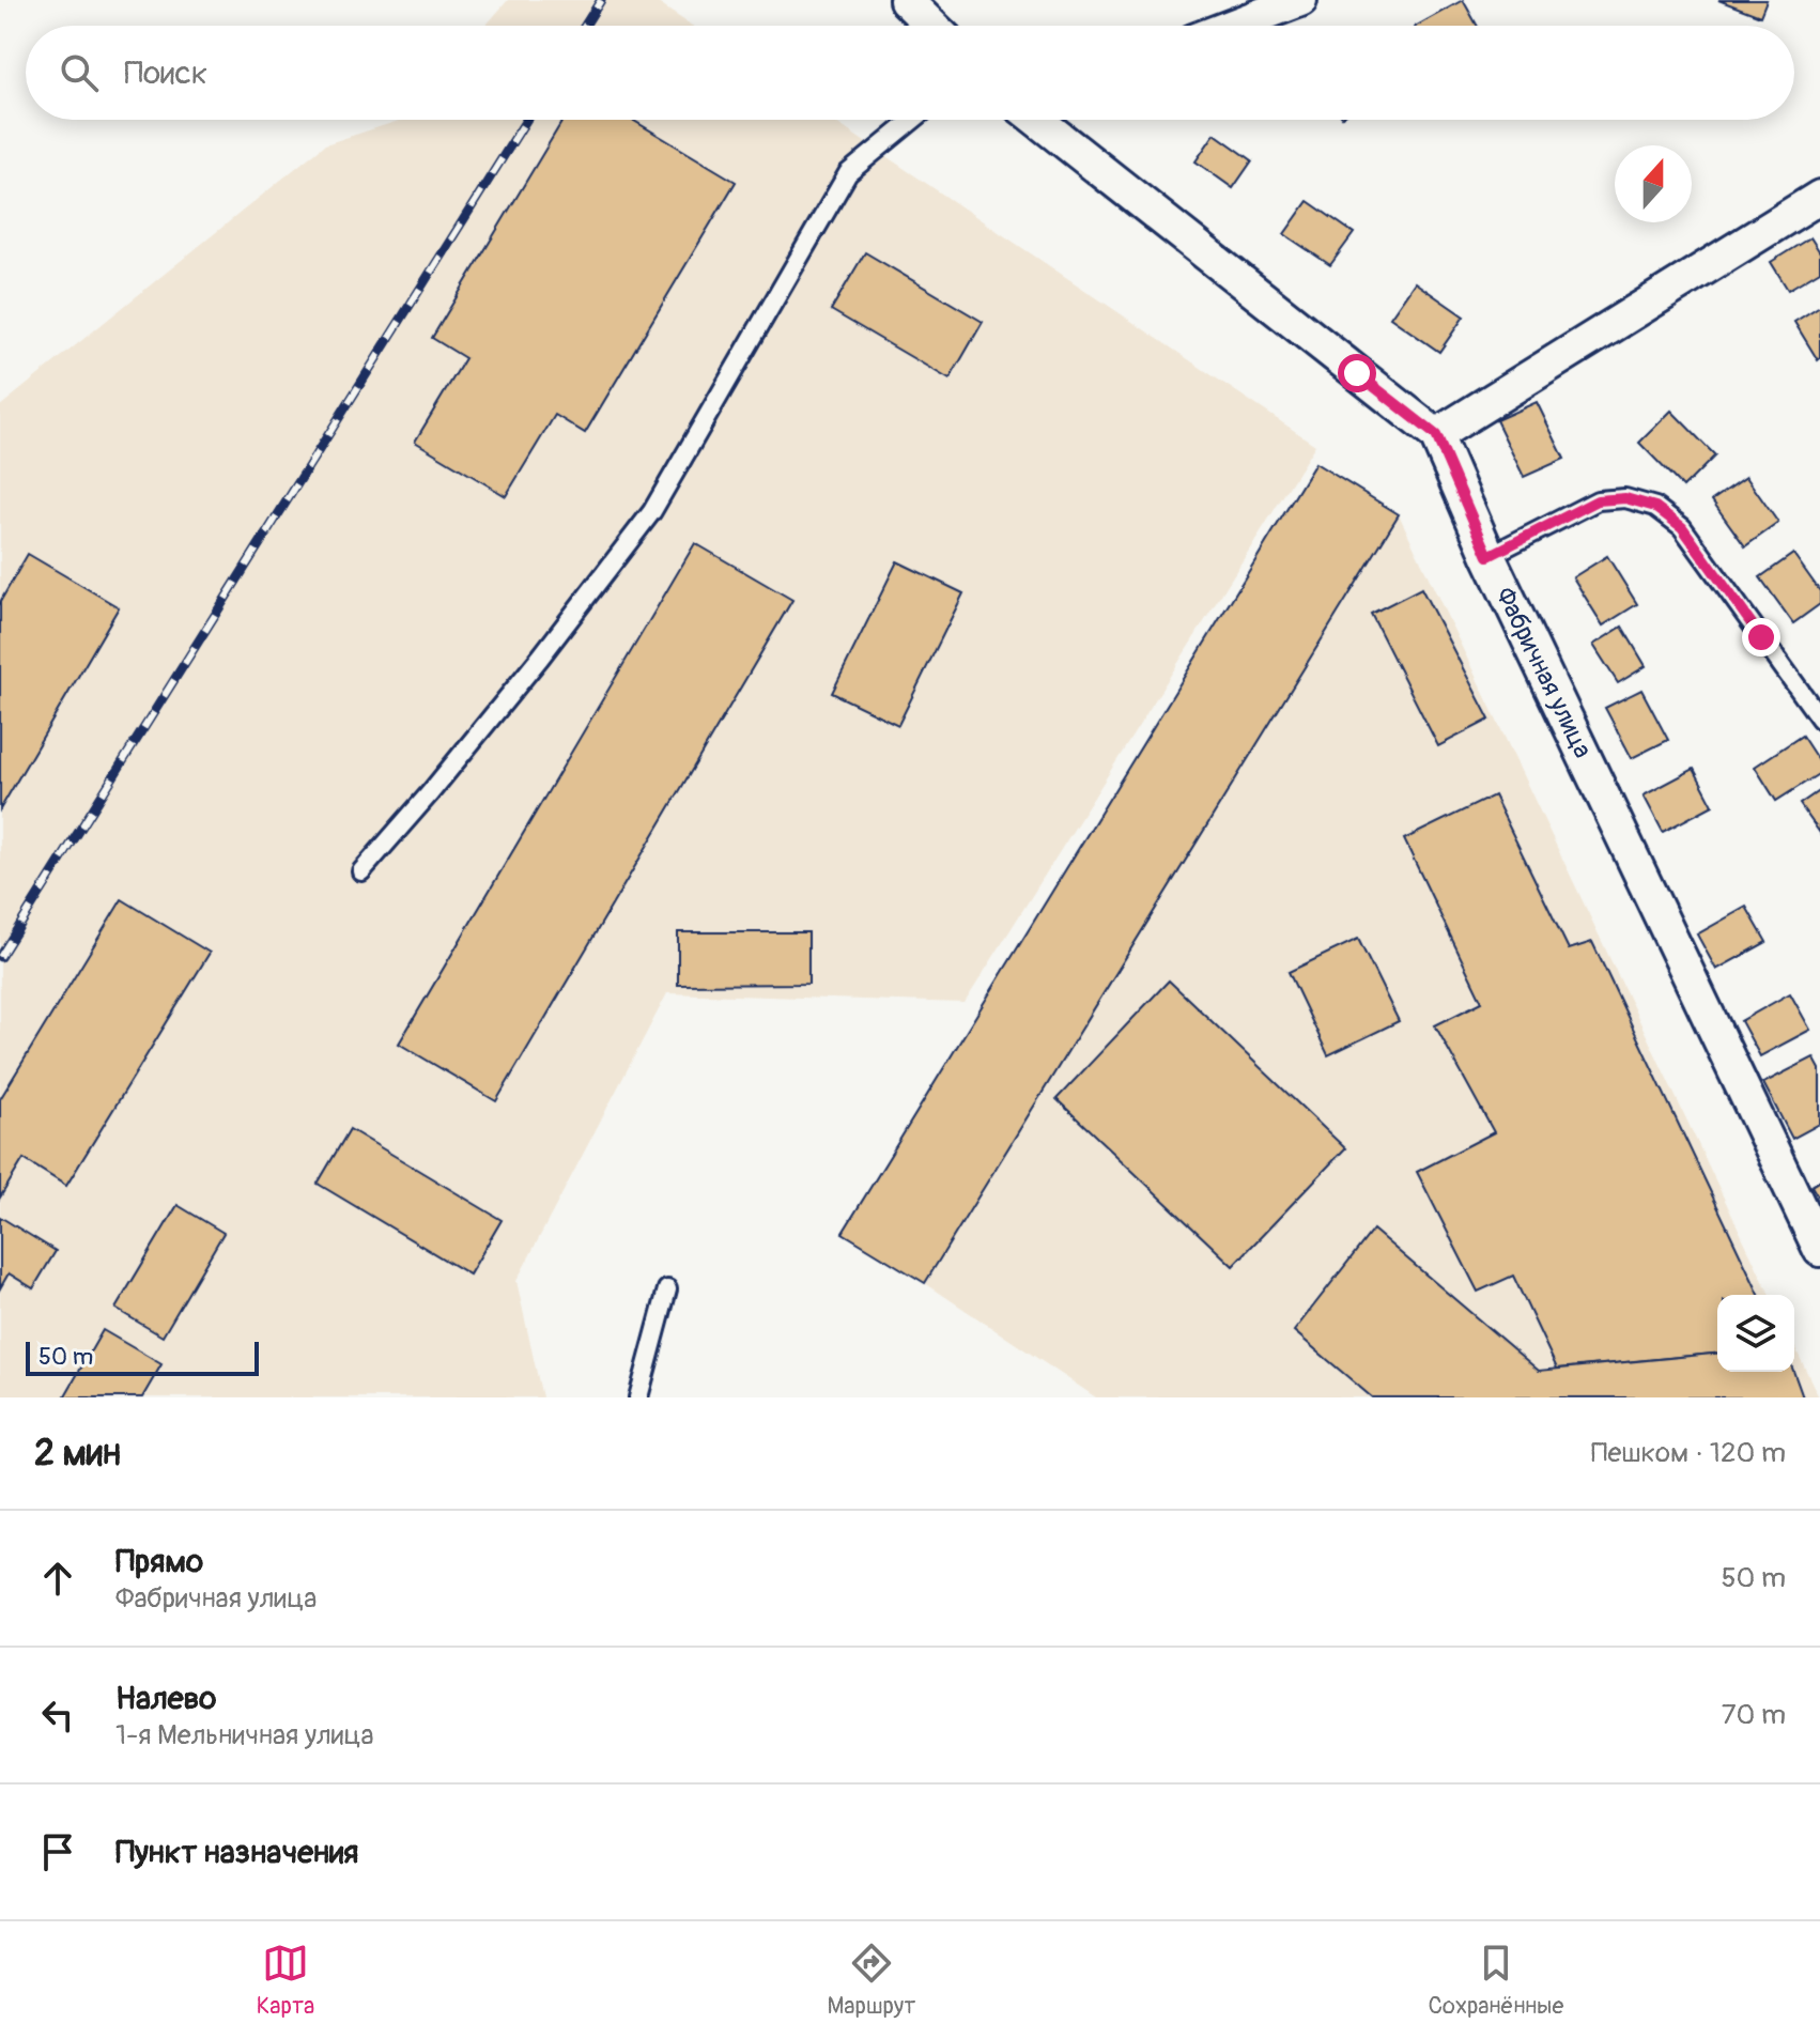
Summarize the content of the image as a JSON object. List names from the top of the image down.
{
  "streets": {
    "street": ["Фабричная улица"]
  },
  "scale_bar": "50 m",
  "north": "top",
  "page": {
    "search": "Поиск",
    "scale": "50 m",
    "heading": ["2 мин", "Пешком · 120 m"],
    "list": [
      ["Прямо", "Фабричная улица", "50 m"],
      ["Налево", "1-я Мельничная улица", "70 m"],
      "Пункт назначения"
    ],
    "nav": ["Карта", "Маршрут", "Сохранённые"]
  }
}
